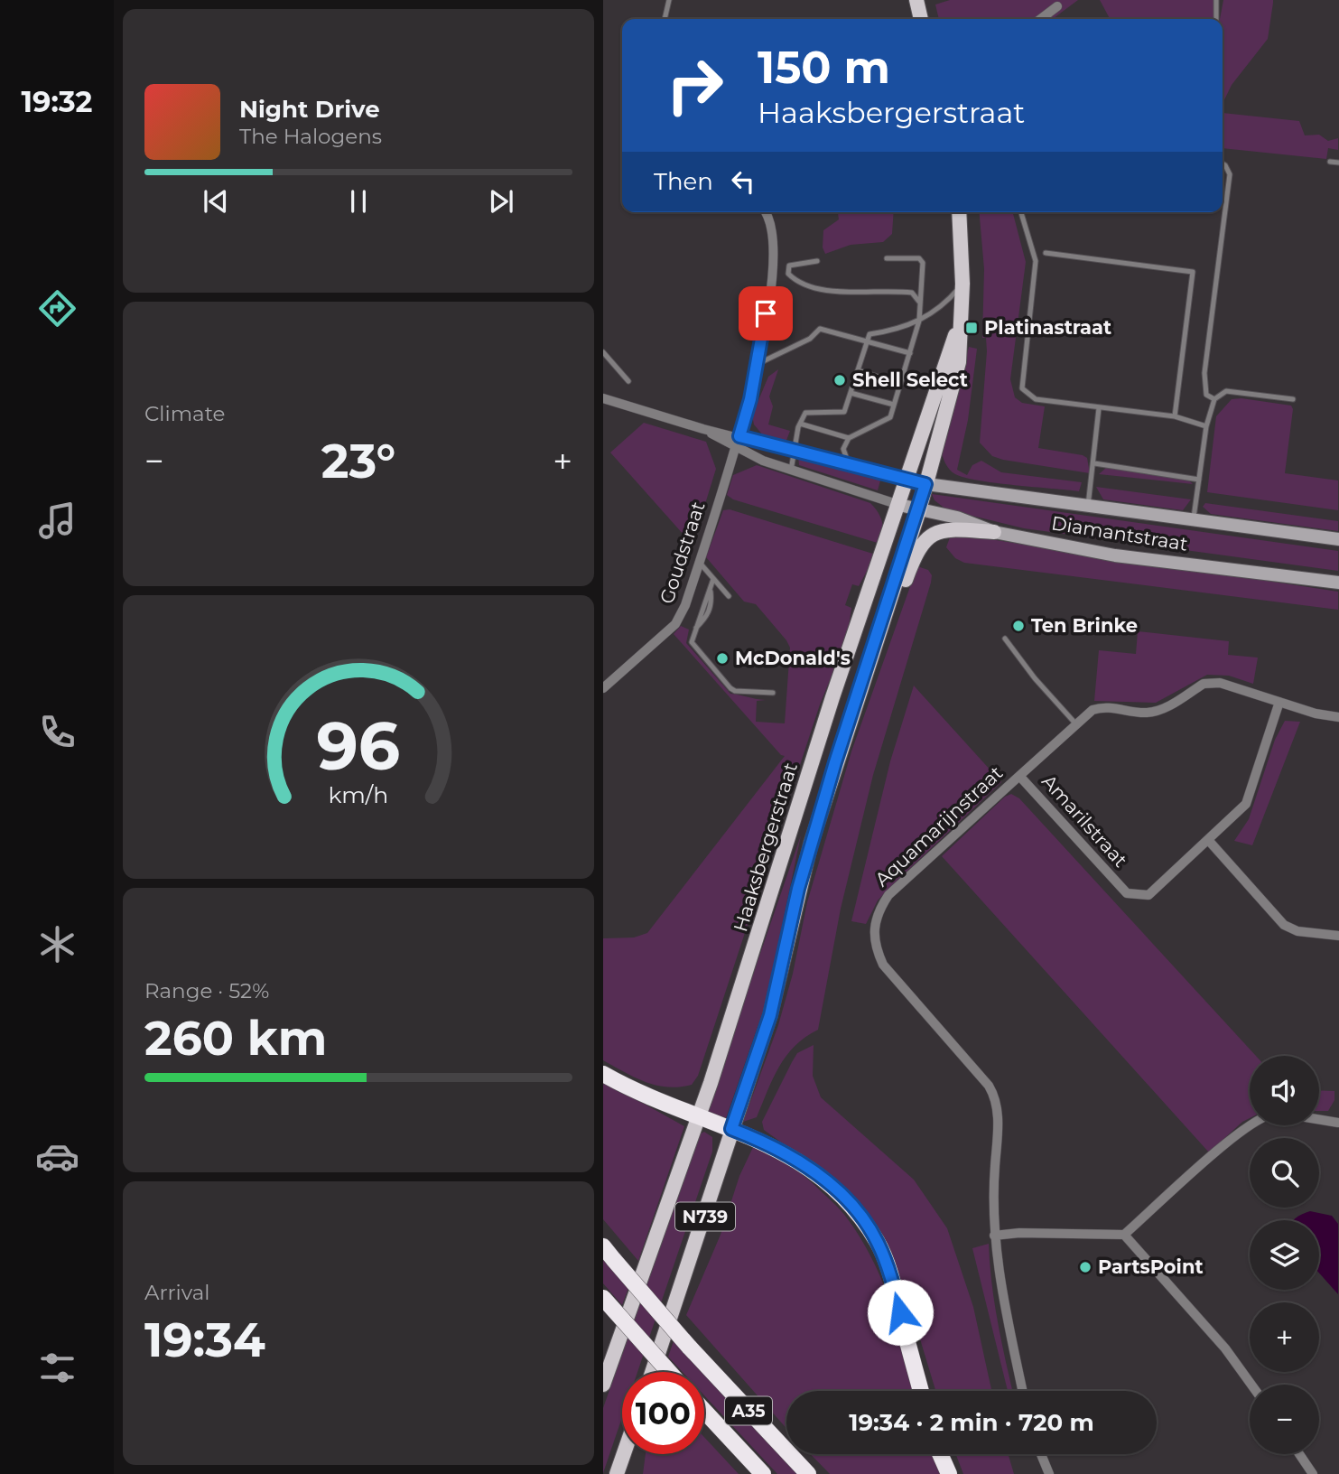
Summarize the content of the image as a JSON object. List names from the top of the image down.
{
  "streets": {
    "highway": ["A35"],
    "main road": ["Diamantstraat", "Haaksbergerstraat", "N739"],
    "street": ["Goudstraat", "Amarilstraat", "Aquamarijnstraat"]
  },
  "crossings": [
    ["Diamantstraat", "Haaksbergerstraat"],
    ["Amarilstraat", "Aquamarijnstraat"]
  ],
  "places": {
    "transit": ["Platinastraat"],
    "other": [
      "Shell Select",
      "Ten Brinke",
      "McDonald's",
      "PartsPoint"
    ]
  },
  "page": {
    "tabs": "19:32",
    "turn": ["150 m", "Haaksbergerstraat"],
    "song": ["Night Drive", "The Halogens"],
    "then": "Then",
    "tile": [
      "Climate",
      ["Range · 52%", "260 km"],
      ["Arrival", "19:34"]
    ],
    "heat": ["−", "23°", "+"],
    "map_buttons": ["+", "−"],
    "limit": "100",
    "trip": "19:34 · 2 min · 720 m",
    "gauge": ["96", "km/h"]
  }
}
